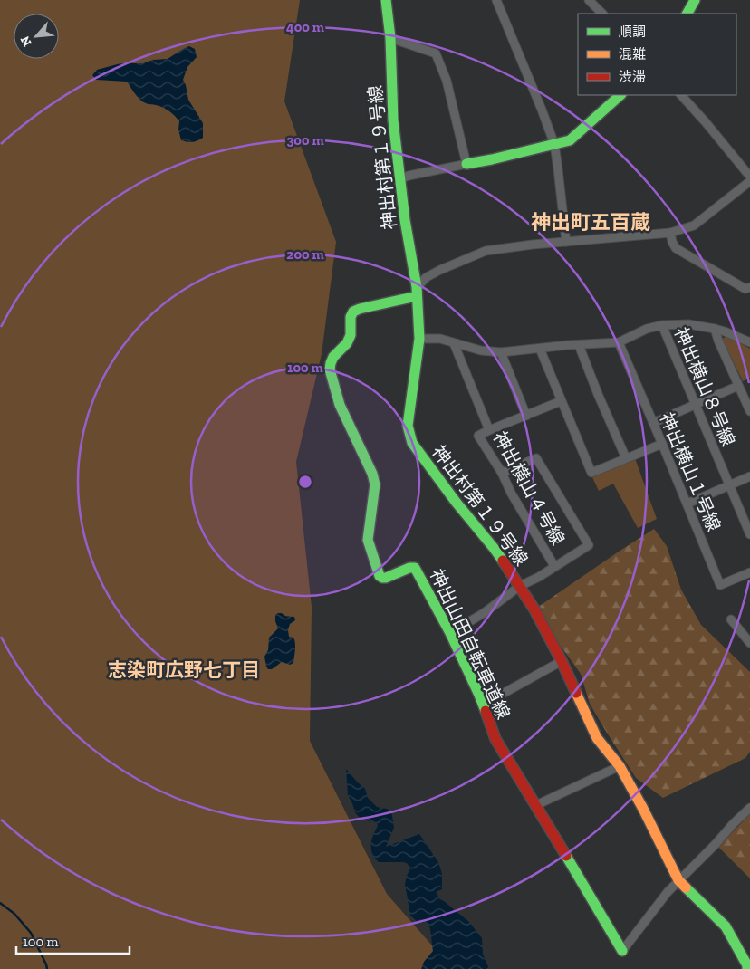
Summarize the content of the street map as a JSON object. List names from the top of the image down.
{
  "streets": {
    "street": [
      "神出村第１９号線",
      "神出横山８号線",
      "神出横山１号線",
      "神出横山４号線",
      "神出山田自転車道線"
    ]
  },
  "crossings": [
    ["神出村第１９号線", "神出山田自転車道線"]
  ],
  "districts": ["神出町五百蔵", "志染町広野七丁目"],
  "legend": ["順調", "混雑", "渋滞"],
  "scale_bar": "100 m",
  "north": "bottom left",
  "rings": [
    "400 m",
    "300 m",
    "200 m",
    "100 m"
  ]
}
